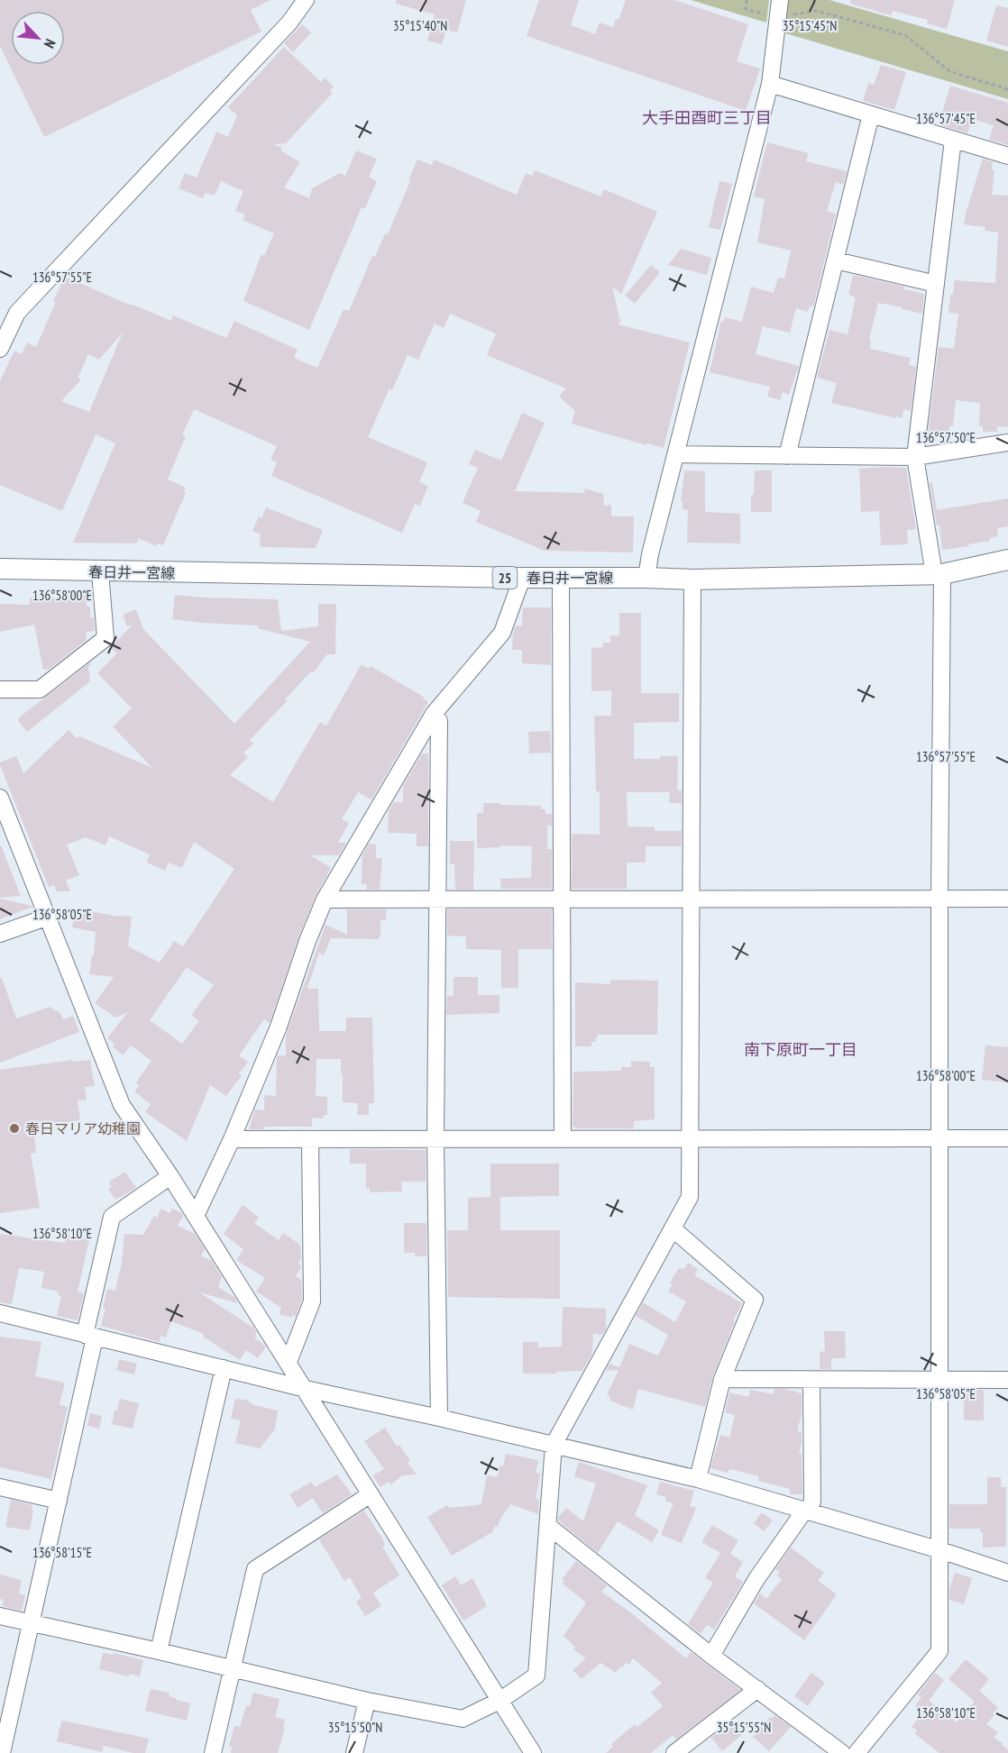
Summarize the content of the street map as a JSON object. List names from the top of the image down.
{
  "streets": {
    "main road": ["春日井一宮線", "25"]
  },
  "districts": ["大手田酉町三丁目", "南下原町一丁目"],
  "places": ["春日マリア幼稚園"],
  "north": "bottom right",
  "coordinates": [
    "35°15'40\"N",
    "35°15'45\"N",
    "136°57'45\"E",
    "136°57'55\"E",
    "136°57'50\"E",
    "136°58'00\"E",
    "136°58'05\"E",
    "136°58'10\"E",
    "136°58'15\"E",
    "35°15'50\"N",
    "35°15'55\"N"
  ]
}
